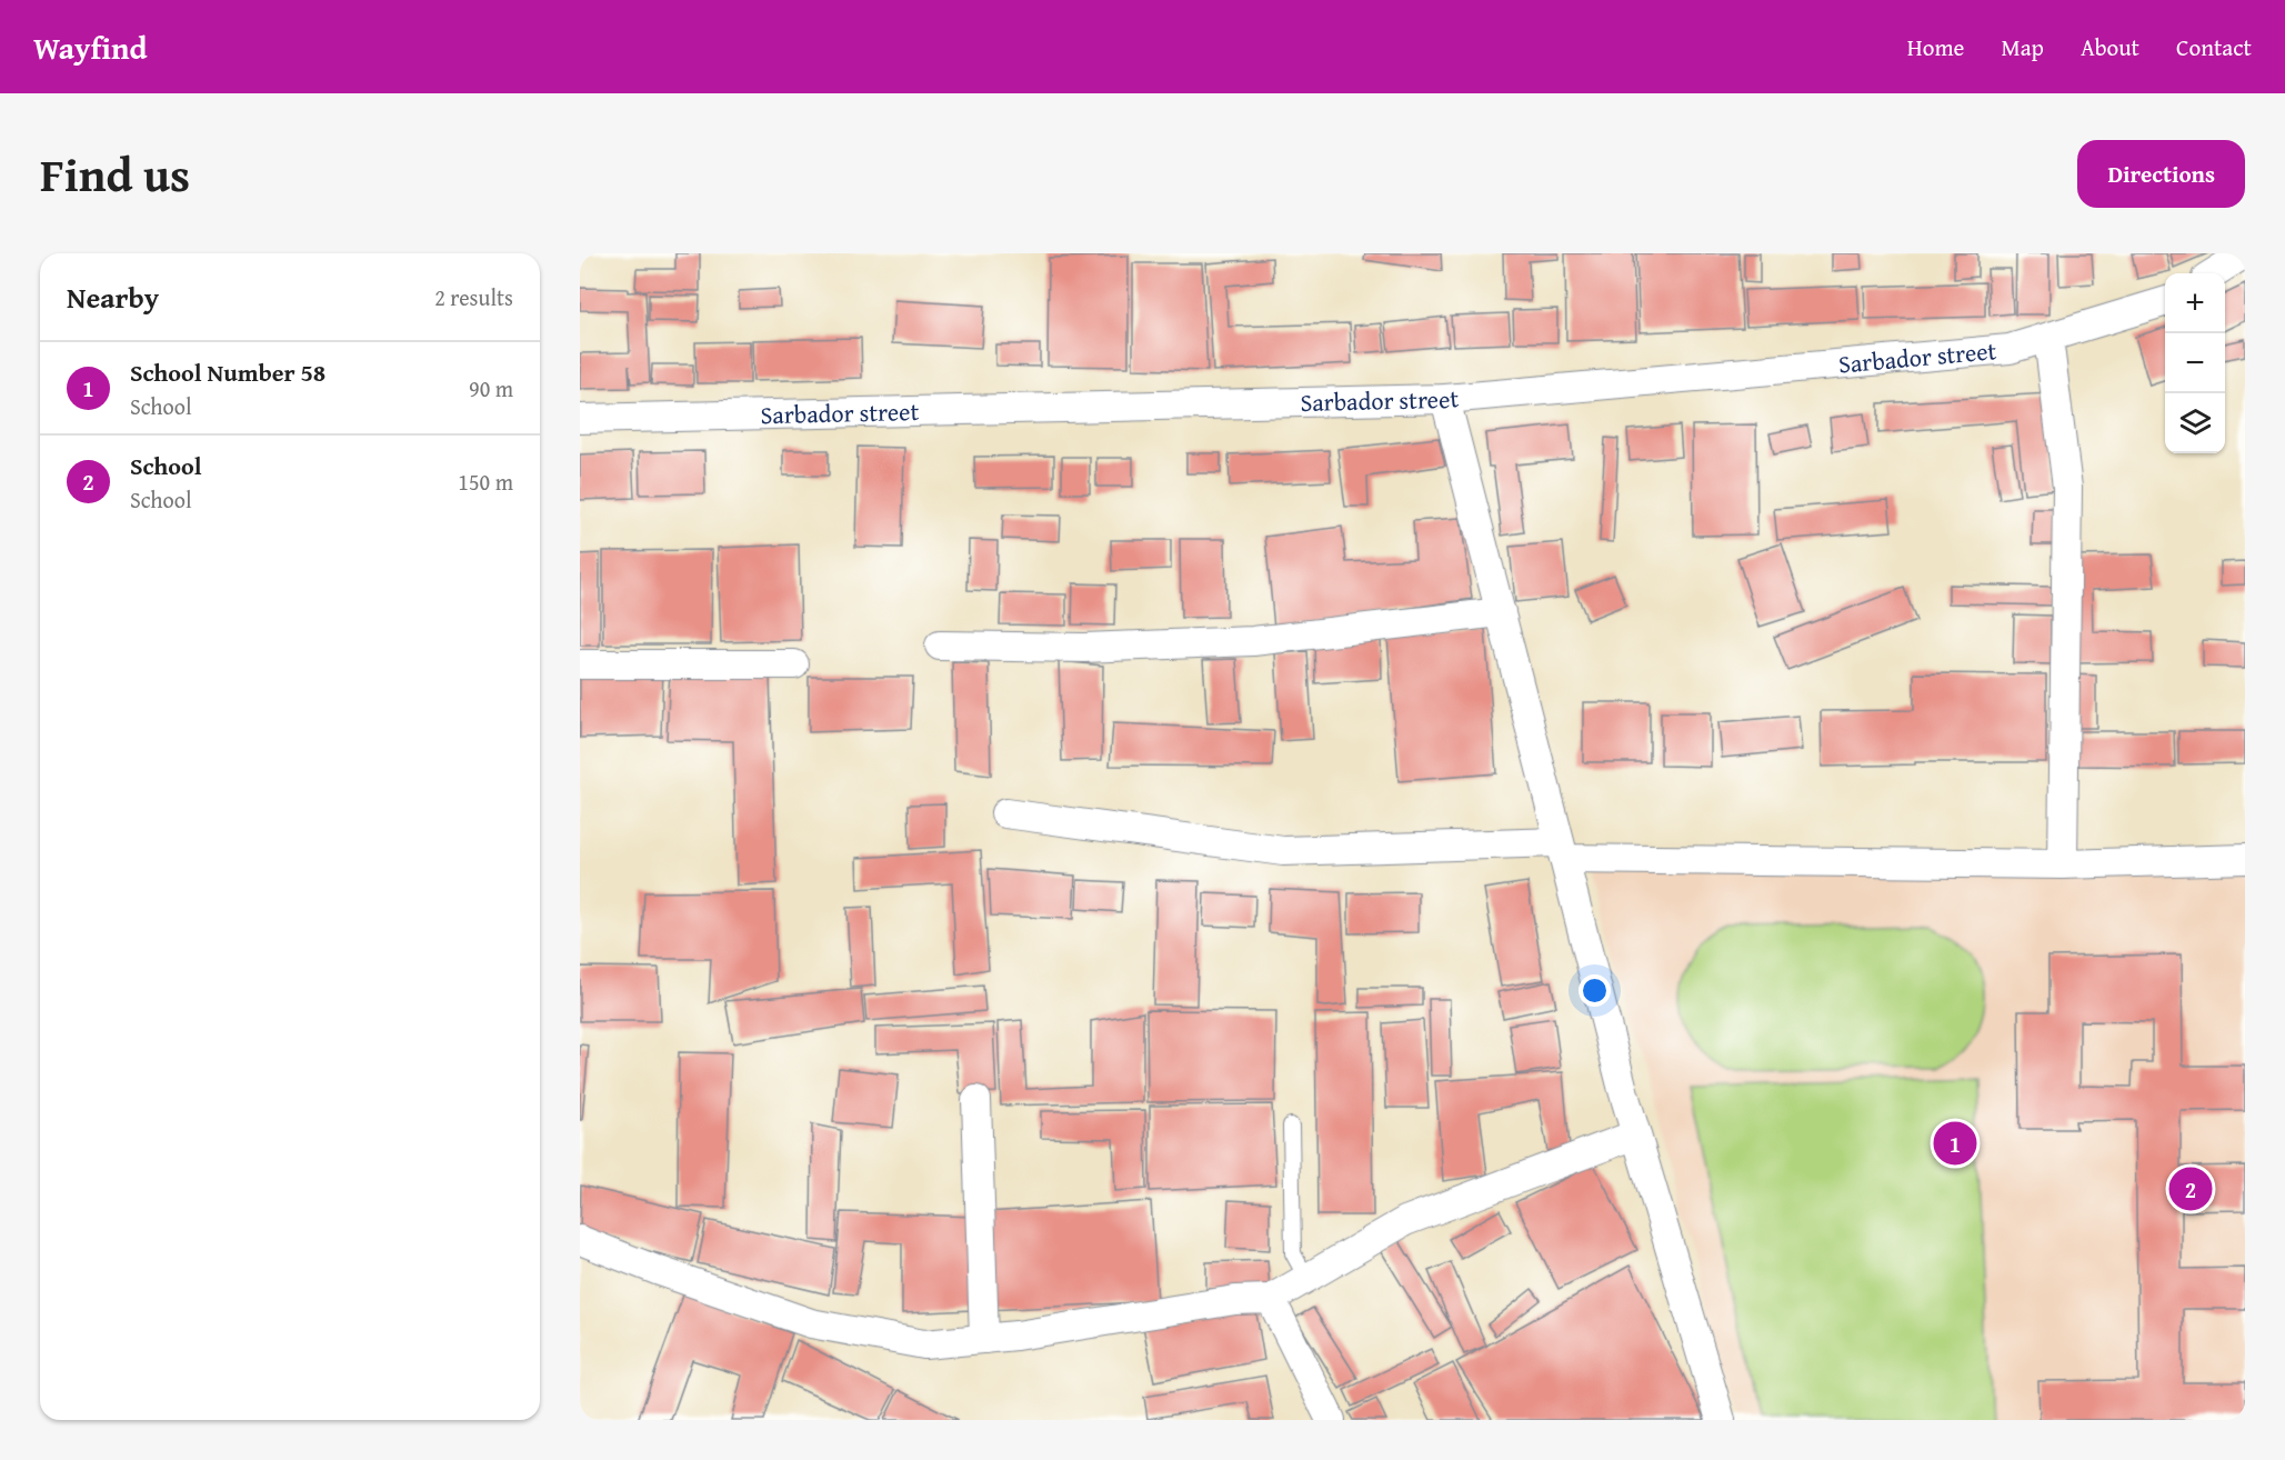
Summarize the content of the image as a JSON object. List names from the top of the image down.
{
  "streets": {
    "street": ["Sarbador street"]
  },
  "page": {
    "header": "Wayfind",
    "nav": [
      "Home",
      "Map",
      "About",
      "Contact"
    ],
    "title": "Find us",
    "buttons": "Directions",
    "heading": ["Nearby", "2 results"],
    "map_buttons": ["+", "−"],
    "list": [
      {
        "mark": "1",
        "name": "School Number 58",
        "note": "School",
        "value": "90 m"
      },
      {
        "mark": "2",
        "name": "School",
        "note": "School",
        "value": "150 m"
      }
    ],
    "pins": ["1", "2"]
  }
}
